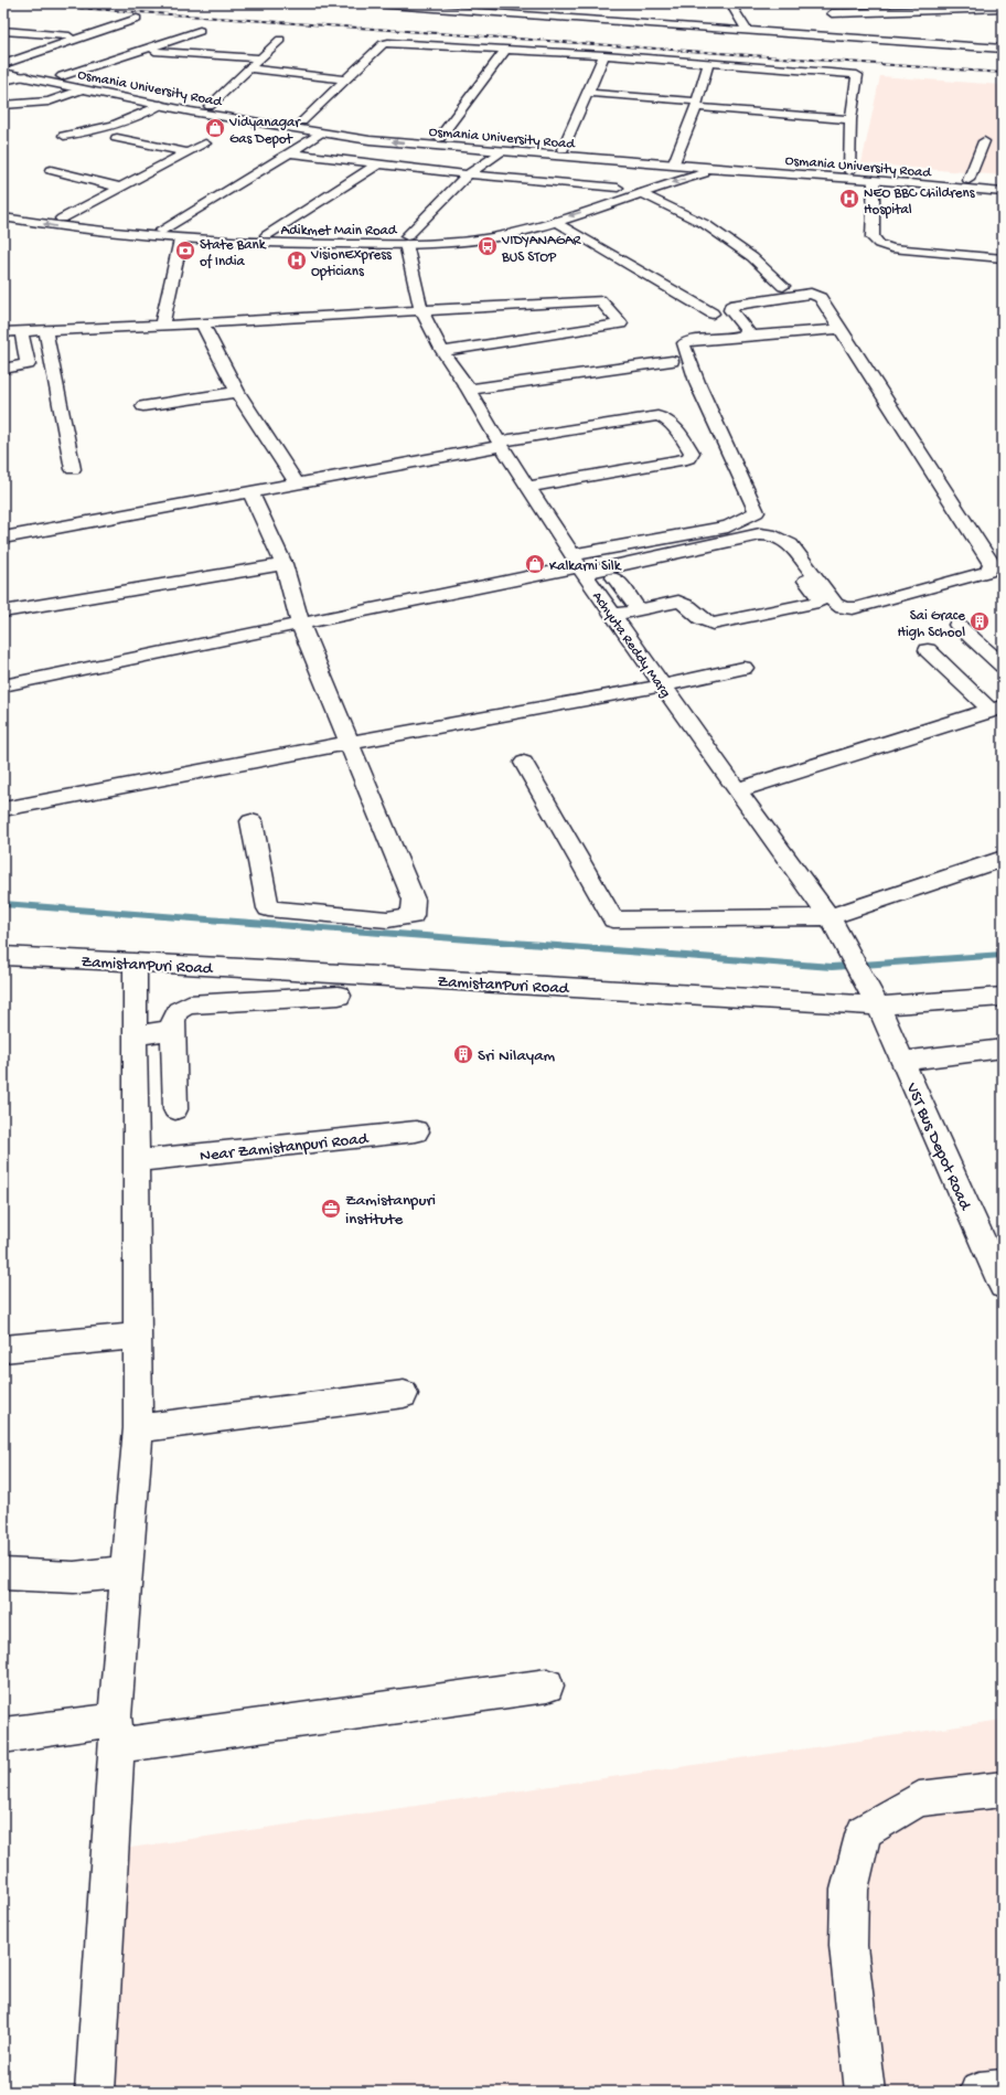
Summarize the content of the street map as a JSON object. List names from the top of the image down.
{
  "streets": {
    "street": [
      "Osmania University Road",
      "Adikmet Main Road",
      "Achyuta Reddy Marg",
      "ZamistanPuri Road",
      "Near Zamistanpuri Road",
      "VST Bus Depot Road"
    ]
  },
  "crossings": [
    ["Osmania University Road", "Adikmet Main Road"],
    ["Adikmet Main Road", "Achyuta Reddy Marg"],
    ["Achyuta Reddy Marg", "ZamistanPuri Road"],
    ["Achyuta Reddy Marg", "VST Bus Depot Road"],
    ["ZamistanPuri Road", "VST Bus Depot Road"]
  ],
  "places": {
    "shop": ["Vidyanagar Gas Depot", "Kalkarni Silk"],
    "hospital": ["NEO BBC Childrens Hospital", "VisionExpress Opticians"],
    "bus stop": ["VIDYANAGAR BUS STOP"],
    "bank": ["State Bank of India"],
    "building": ["Sai Grace High School", "Sri Nilayam"],
    "office": ["Zamistanpuri institute"]
  }
}
